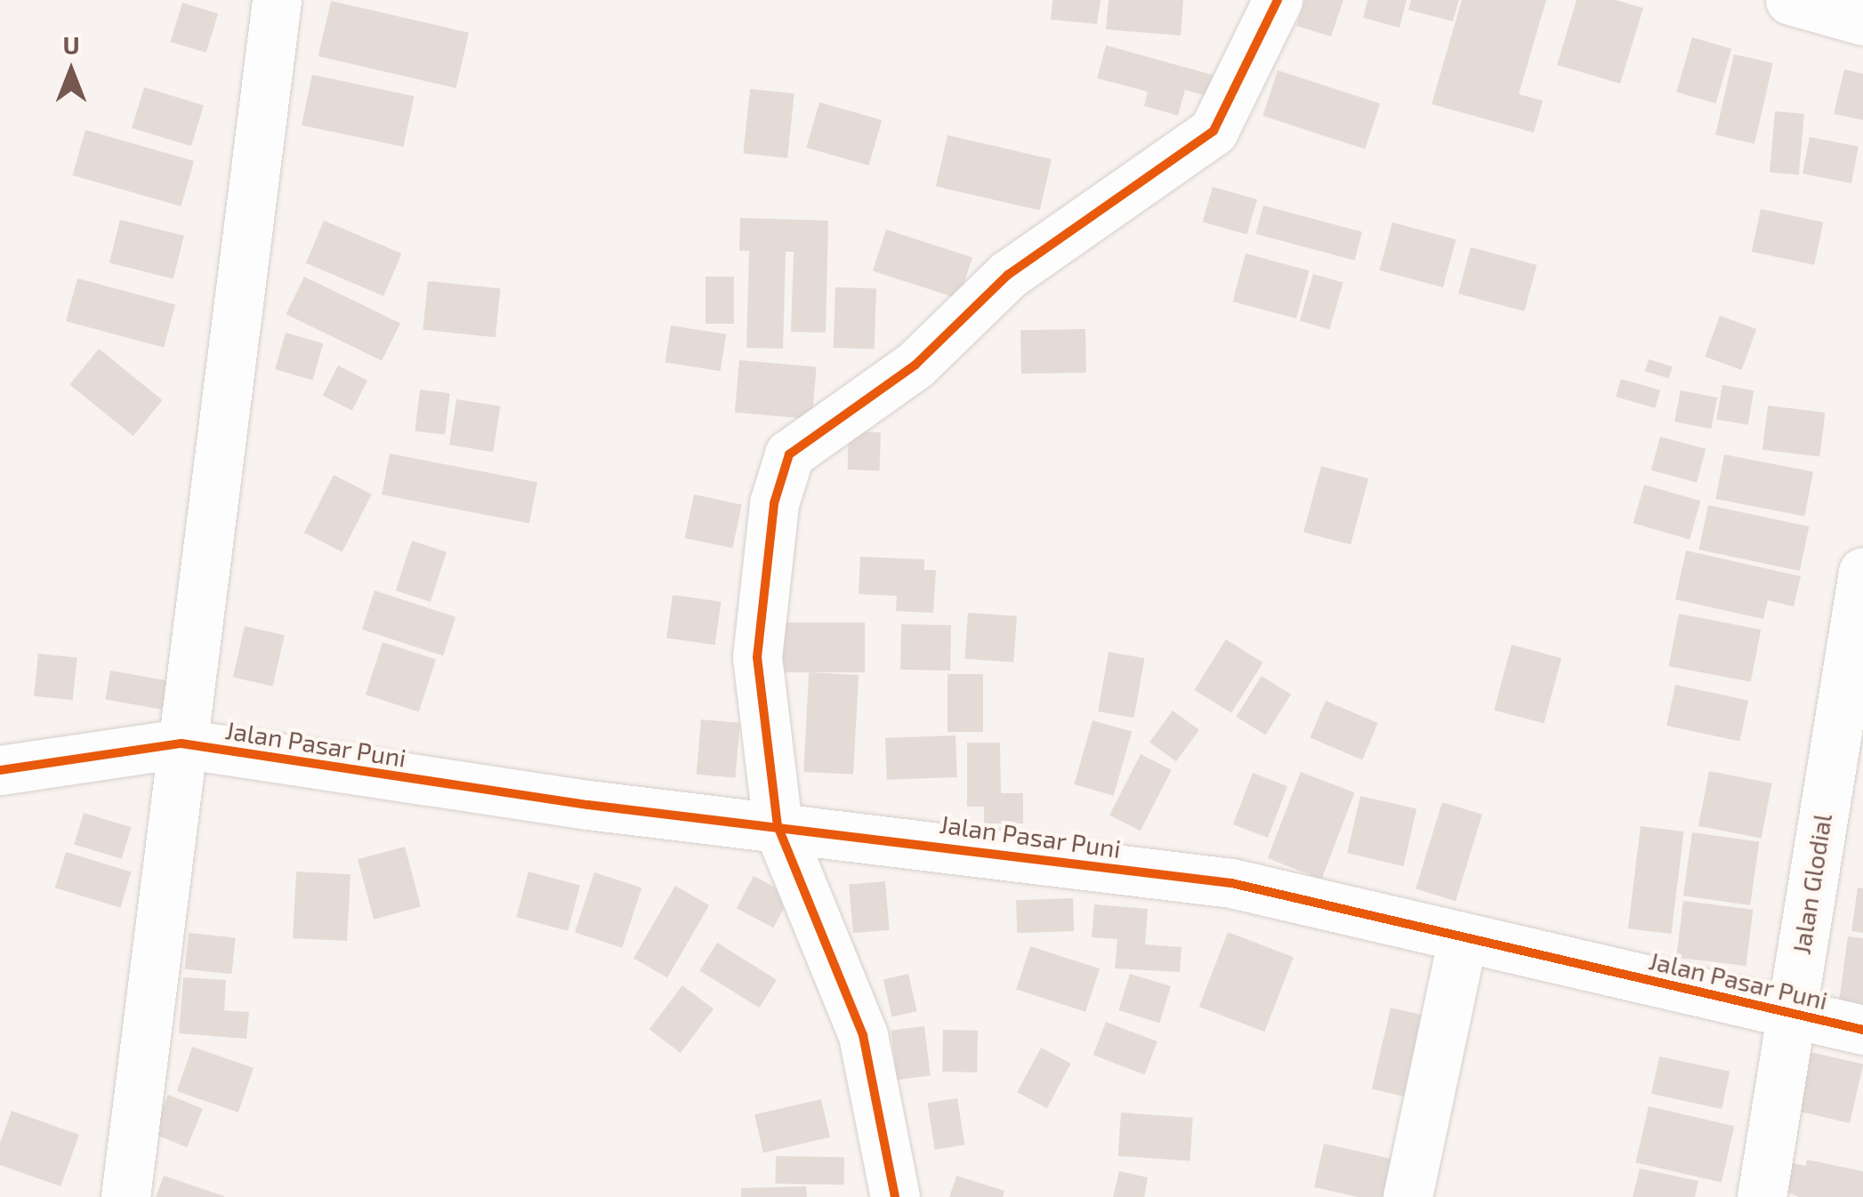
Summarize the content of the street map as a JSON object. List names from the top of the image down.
{
  "streets": {
    "street": ["Jalan Pasar Puni", "Jalan Glodial"]
  },
  "crossings": [
    ["Jalan Pasar Puni", "Jalan Glodial"]
  ],
  "north": "top"
}
